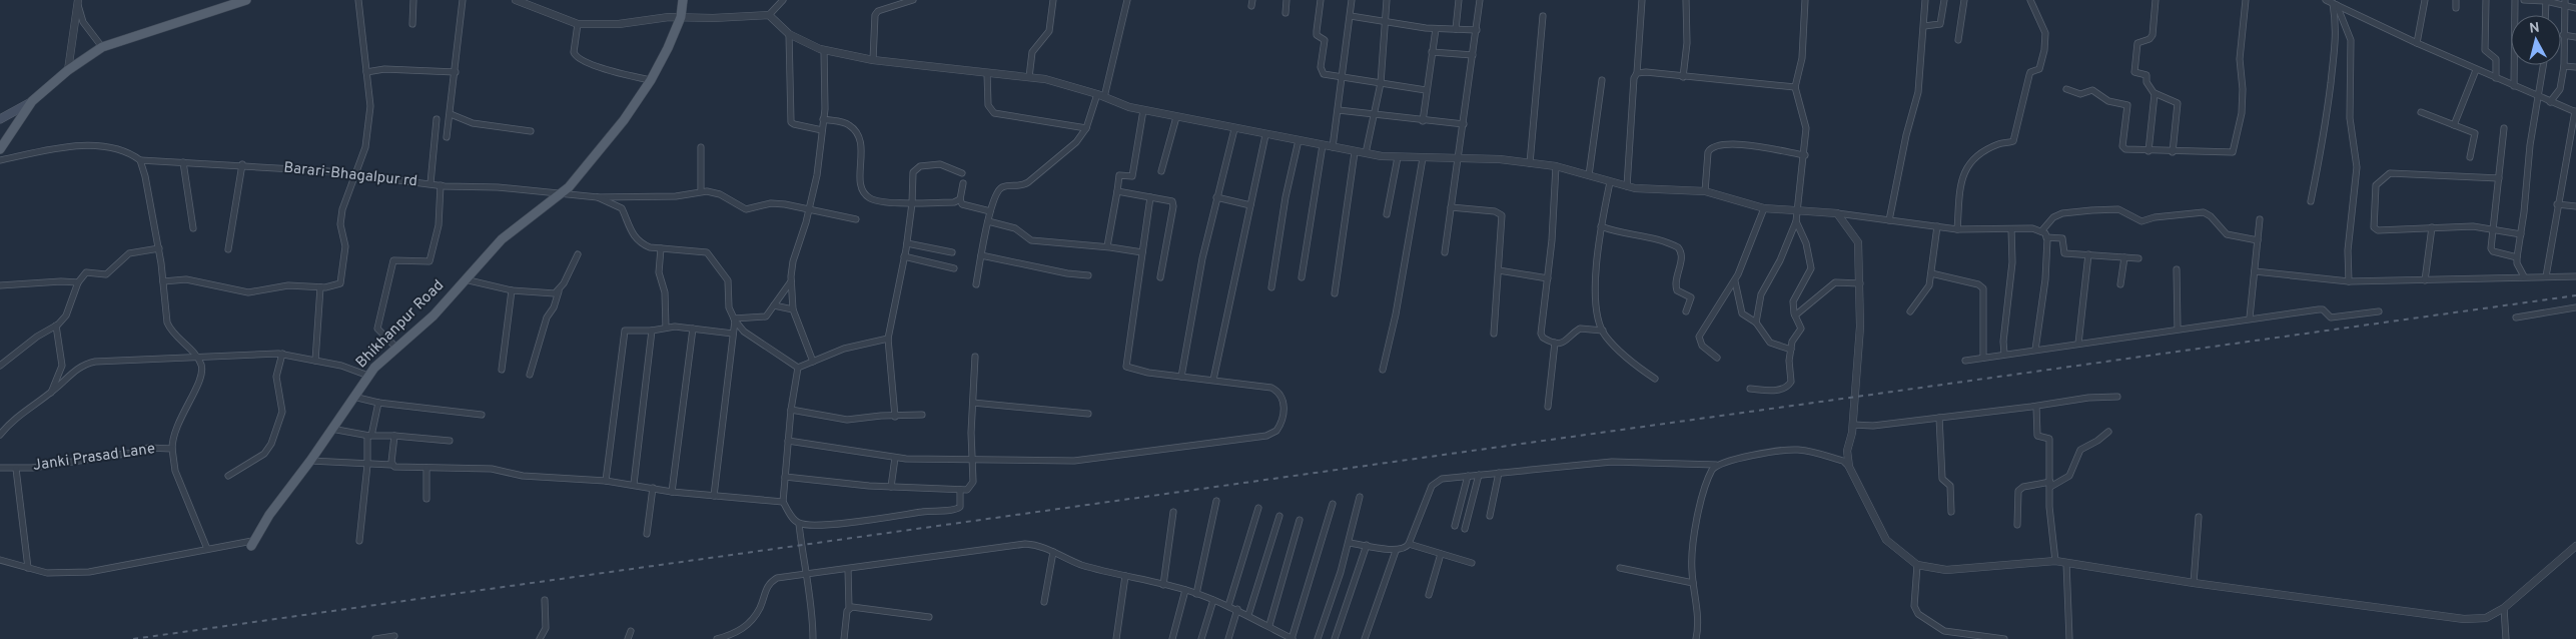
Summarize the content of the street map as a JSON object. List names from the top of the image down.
{
  "streets": {
    "main road": ["Bhikhanpur Road"],
    "street": ["Barari-Bhagalpur rd", "Janki Prasad Lane"]
  },
  "crossings": [
    ["Barari-Bhagalpur rd", "Bhikhanpur Road"]
  ],
  "north": "top"
}
